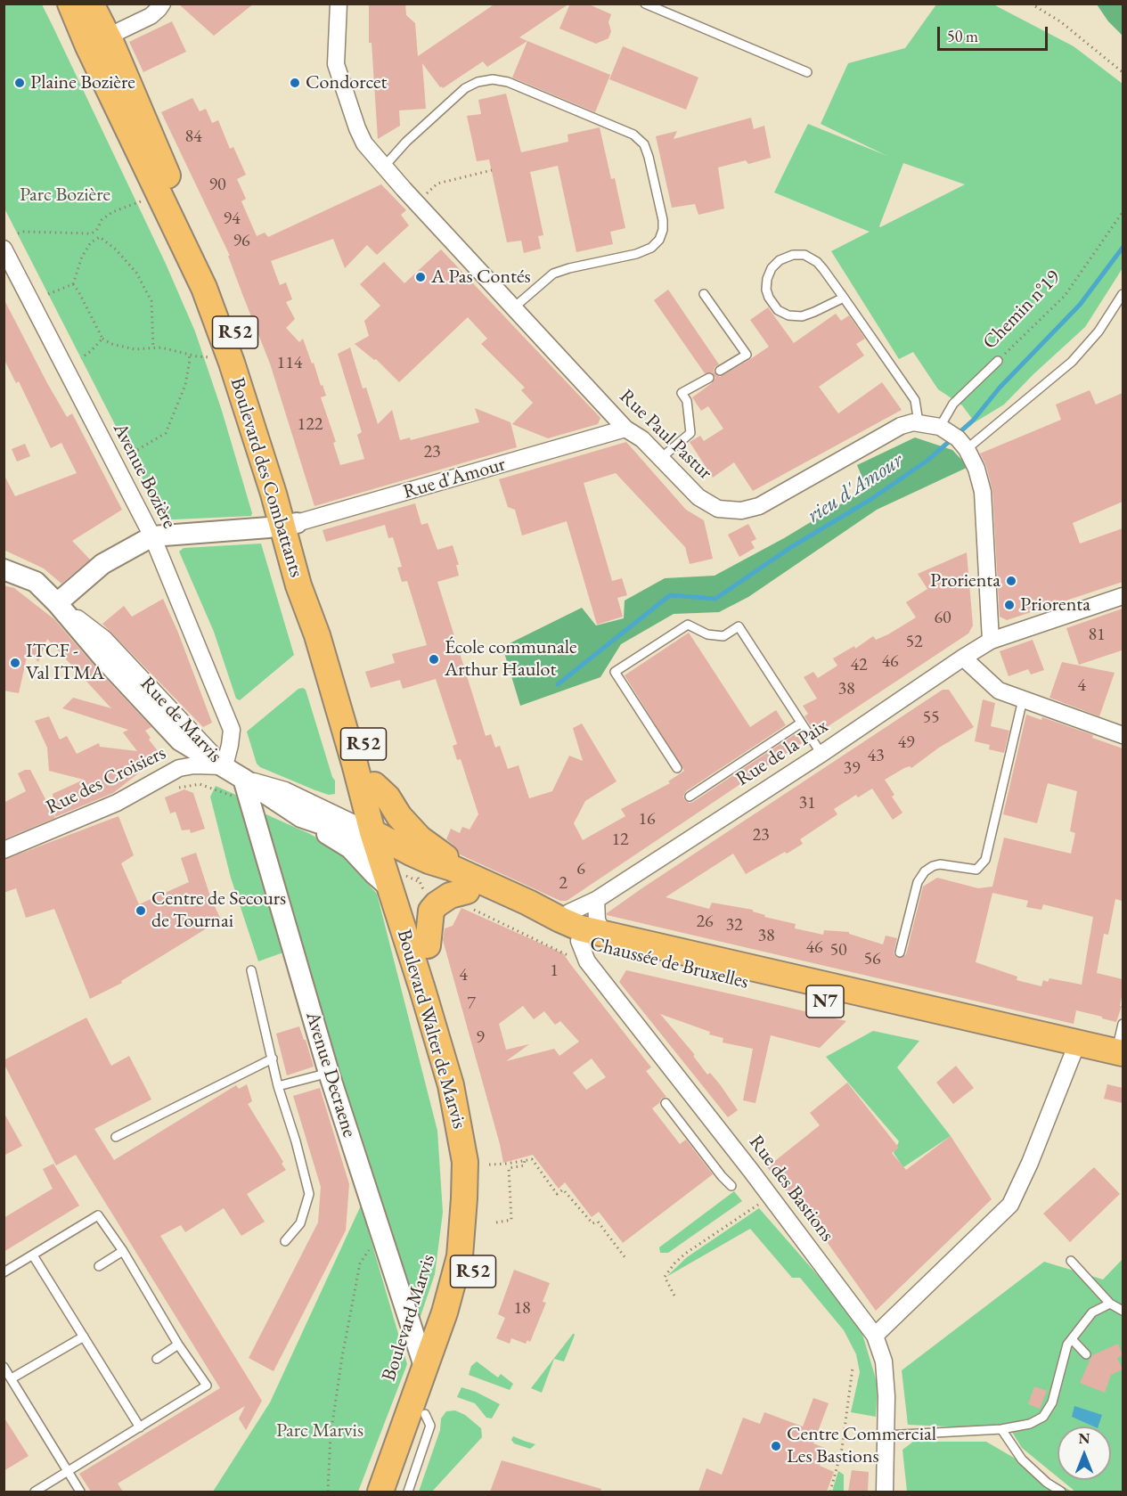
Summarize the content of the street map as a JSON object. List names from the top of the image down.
{
  "streets": {
    "main road": [
      "R52",
      "Boulevard des Combattants",
      "Chaussée de Bruxelles",
      "N7",
      "Boulevard Walter de Marvis"
    ],
    "street": [
      "Rue Paul Pastur",
      "Avenue Bozière",
      "Rue d'Amour",
      "Rue de Marvis",
      "Rue de la Paix",
      "Rue des Croisiers",
      "Avenue Decraene",
      "Rue des Bastions"
    ],
    "lane": ["Chemin n°19"]
  },
  "crossings": [
    ["Chemin n°19", "Rue Paul Pastur"],
    ["Rue Paul Pastur", "Rue d'Amour"],
    ["Avenue Bozière", "Rue de Marvis"],
    ["Avenue Bozière", "Rue des Croisiers"],
    ["Avenue Bozière", "Chaussée de Bruxelles"],
    ["Boulevard des Combattants", "Rue d'Amour"],
    ["Boulevard des Combattants", "Chaussée de Bruxelles"],
    ["Boulevard des Combattants", "Boulevard Walter de Marvis"],
    ["Rue de Marvis", "Rue des Croisiers"],
    ["Rue de Marvis", "Chaussée de Bruxelles"],
    ["Rue de la Paix", "Chaussée de Bruxelles"],
    ["Rue des Croisiers", "Chaussée de Bruxelles"],
    ["Chaussée de Bruxelles", "Boulevard Walter de Marvis"],
    ["Chaussée de Bruxelles", "Avenue Decraene"],
    ["Chaussée de Bruxelles", "Rue des Bastions"],
    ["Boulevard Walter de Marvis", "Avenue Decraene"]
  ],
  "water": ["rieu d'Amour"],
  "parks": ["Parc Bozière", "Parc Marvis"],
  "places": [
    "Plaine Bozière",
    "Condorcet",
    "A Pas Contés",
    "Prorienta",
    "Priorenta",
    "École communale Arthur Haulot",
    "ITCF - Val ITMA",
    "Centre de Secours de Tournai",
    "Centre Commercial Les Bastions"
  ],
  "house_numbers": [
    "84",
    "90",
    "94",
    "96",
    "114",
    "122",
    "23",
    "60",
    "81",
    "52",
    "46",
    "42",
    "4",
    "38",
    "55",
    "49",
    "43",
    "39",
    "31",
    "16",
    "23",
    "12",
    "6",
    "2",
    "26",
    "32",
    "38",
    "46",
    "50",
    "56",
    "1",
    "4",
    "7",
    "9",
    "18"
  ],
  "scale_bar": "50 m",
  "north": "top"
}
